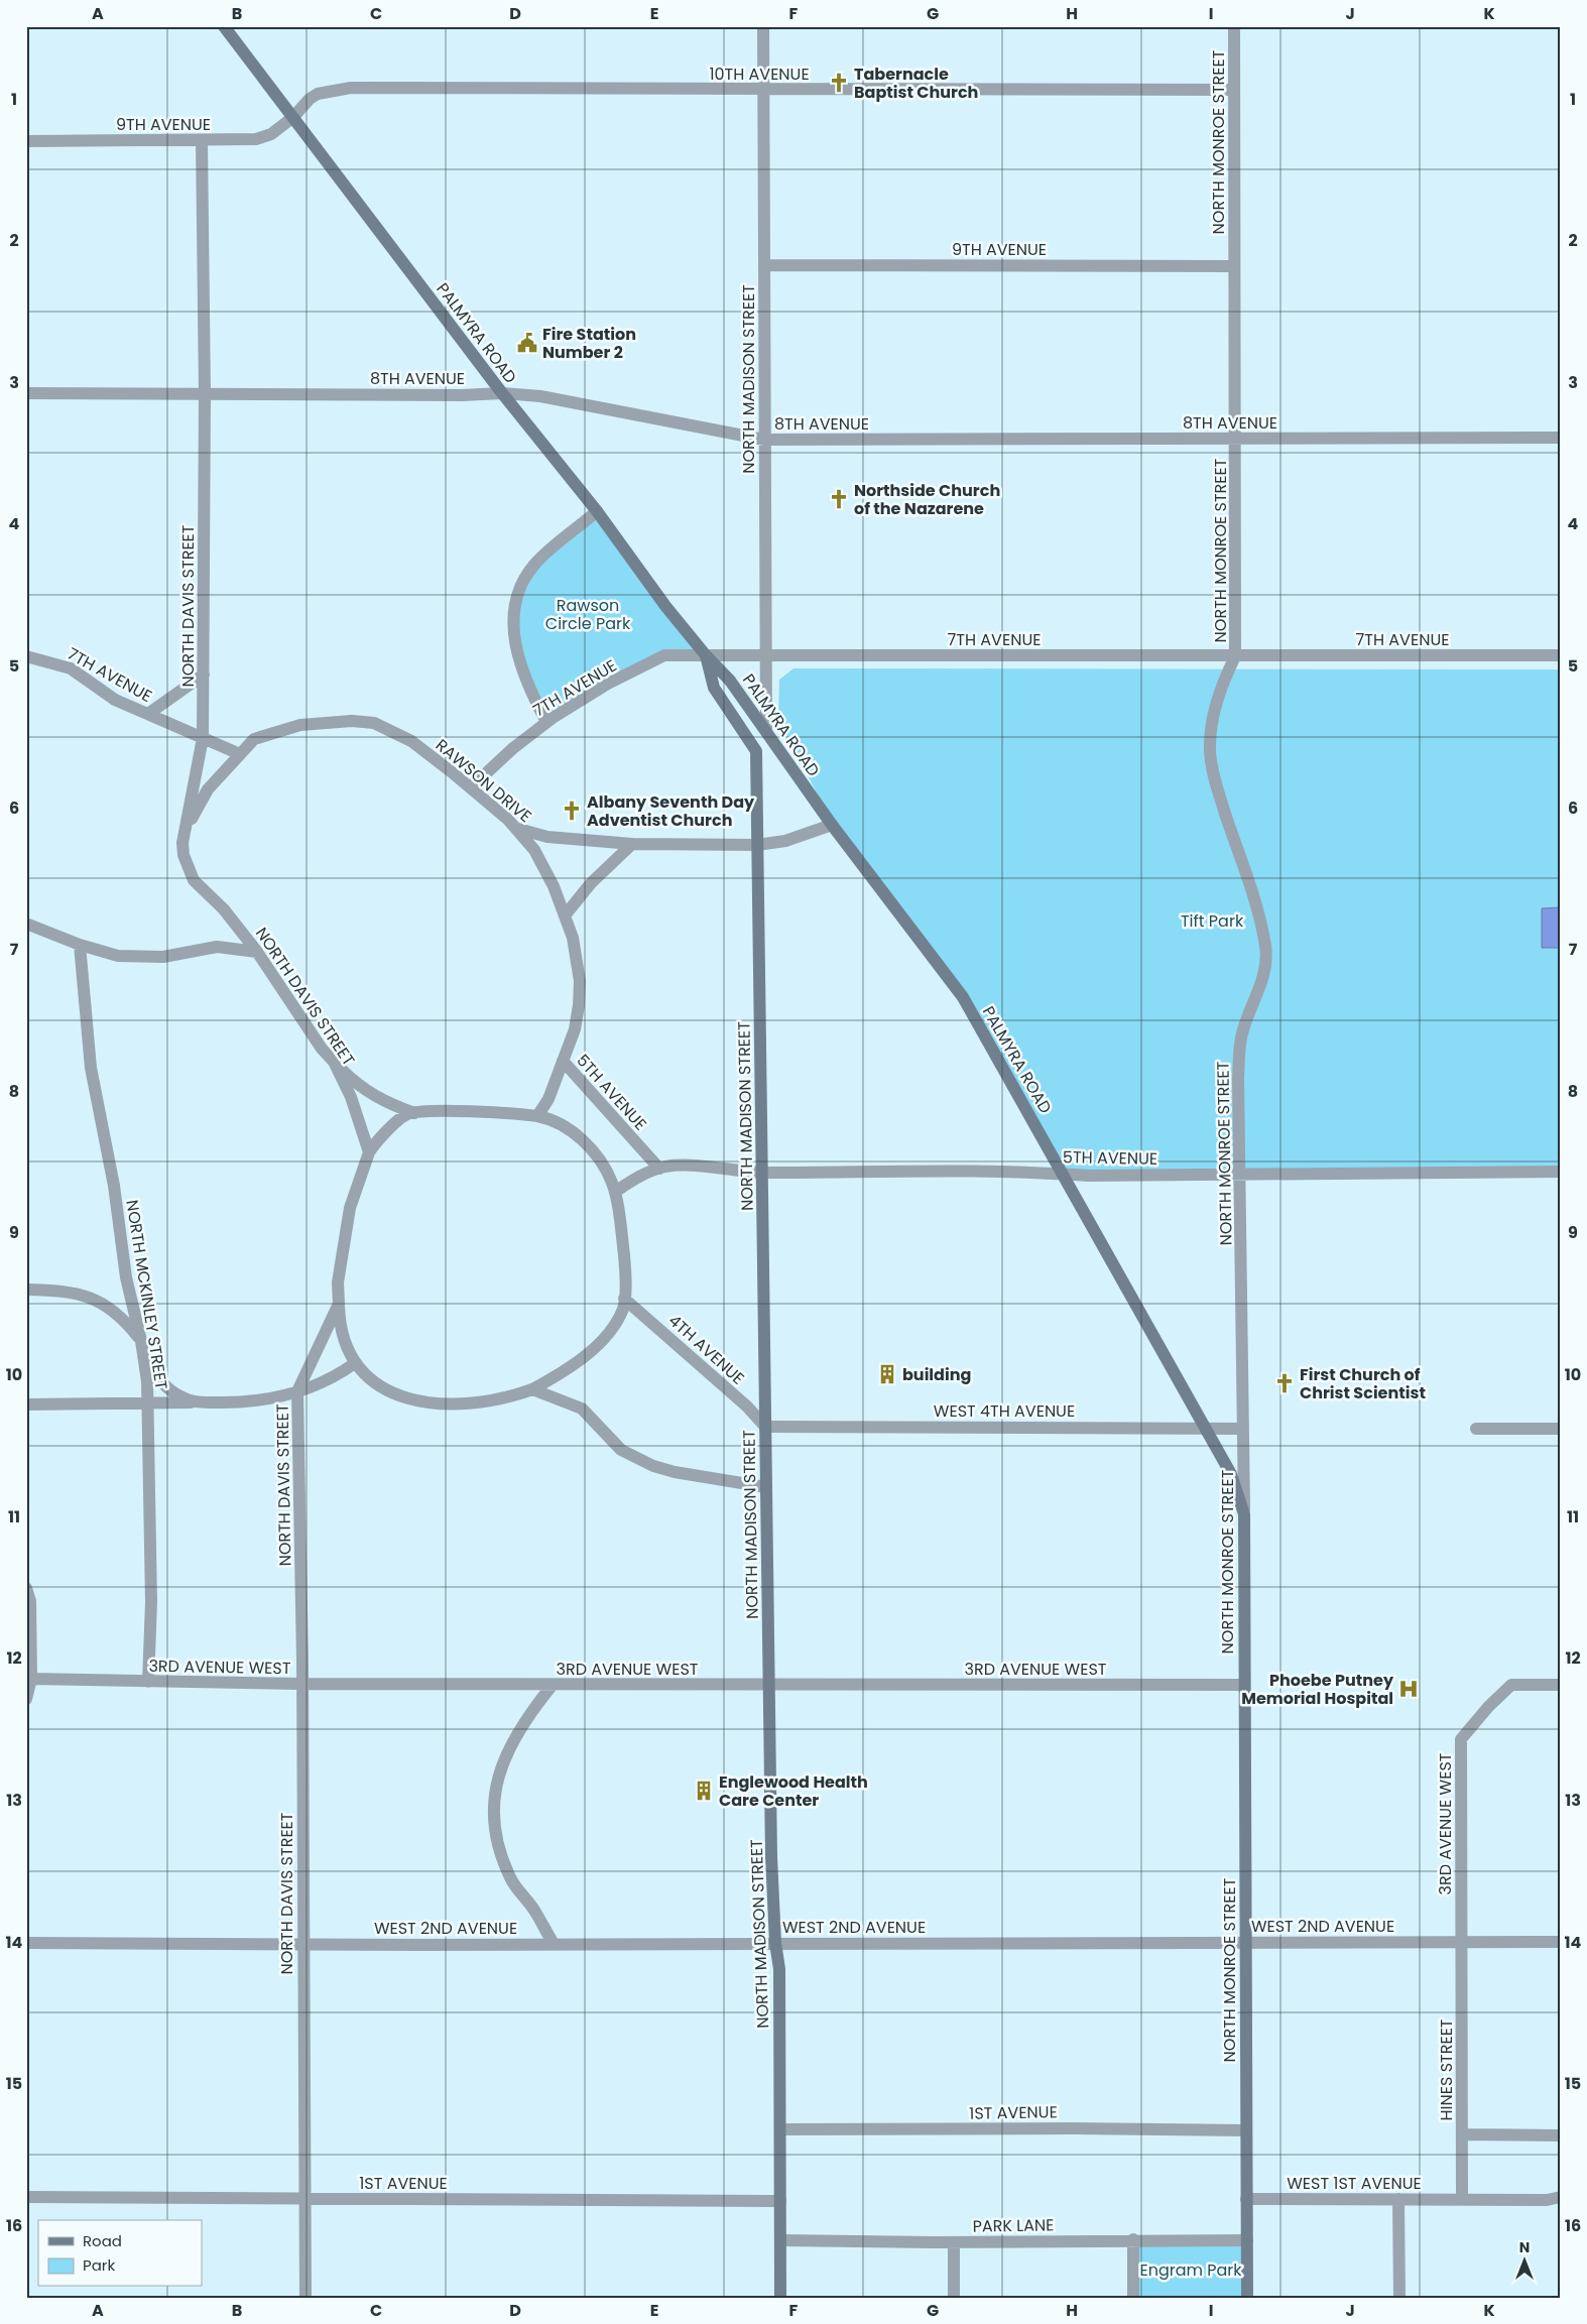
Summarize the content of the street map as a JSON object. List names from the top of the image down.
{
  "streets": {
    "main road": ["NORTH MONROE STREET", "PALMYRA ROAD", "NORTH MADISON STREET"],
    "street": [
      "10TH AVENUE",
      "9TH AVENUE",
      "8TH AVENUE",
      "NORTH DAVIS STREET",
      "7TH AVENUE",
      "RAWSON DRIVE",
      "5TH AVENUE",
      "NORTH MCKINLEY STREET",
      "4TH AVENUE",
      "WEST 4TH AVENUE",
      "3RD AVENUE WEST",
      "WEST 2ND AVENUE",
      "HINES STREET",
      "1ST AVENUE",
      "WEST 1ST AVENUE",
      "PARK LANE"
    ]
  },
  "crossings": [
    ["10TH AVENUE", "9TH AVENUE"],
    ["10TH AVENUE", "NORTH MONROE STREET"],
    ["10TH AVENUE", "PALMYRA ROAD"],
    ["10TH AVENUE", "NORTH MADISON STREET"],
    ["9TH AVENUE", "NORTH MONROE STREET"],
    ["9TH AVENUE", "PALMYRA ROAD"],
    ["9TH AVENUE", "NORTH MADISON STREET"],
    ["9TH AVENUE", "NORTH DAVIS STREET"],
    ["NORTH MONROE STREET", "PALMYRA ROAD"],
    ["NORTH MONROE STREET", "8TH AVENUE"],
    ["NORTH MONROE STREET", "7TH AVENUE"],
    ["NORTH MONROE STREET", "5TH AVENUE"],
    ["NORTH MONROE STREET", "WEST 4TH AVENUE"],
    ["NORTH MONROE STREET", "3RD AVENUE WEST"],
    ["NORTH MONROE STREET", "WEST 2ND AVENUE"],
    ["NORTH MONROE STREET", "1ST AVENUE"],
    ["NORTH MONROE STREET", "WEST 1ST AVENUE"],
    ["NORTH MONROE STREET", "PARK LANE"],
    ["PALMYRA ROAD", "8TH AVENUE"],
    ["PALMYRA ROAD", "NORTH MADISON STREET"],
    ["PALMYRA ROAD", "7TH AVENUE"],
    ["PALMYRA ROAD", "5TH AVENUE"],
    ["PALMYRA ROAD", "WEST 4TH AVENUE"],
    ["8TH AVENUE", "NORTH MADISON STREET"],
    ["8TH AVENUE", "NORTH DAVIS STREET"],
    ["NORTH MADISON STREET", "7TH AVENUE"],
    ["NORTH MADISON STREET", "5TH AVENUE"],
    ["NORTH MADISON STREET", "4TH AVENUE"],
    ["NORTH MADISON STREET", "WEST 4TH AVENUE"],
    ["NORTH MADISON STREET", "3RD AVENUE WEST"],
    ["NORTH MADISON STREET", "WEST 2ND AVENUE"],
    ["NORTH MADISON STREET", "1ST AVENUE"],
    ["NORTH MADISON STREET", "PARK LANE"],
    ["NORTH DAVIS STREET", "7TH AVENUE"],
    ["NORTH DAVIS STREET", "RAWSON DRIVE"],
    ["NORTH DAVIS STREET", "3RD AVENUE WEST"],
    ["NORTH DAVIS STREET", "WEST 2ND AVENUE"],
    ["NORTH DAVIS STREET", "1ST AVENUE"],
    ["7TH AVENUE", "RAWSON DRIVE"],
    ["RAWSON DRIVE", "5TH AVENUE"],
    ["NORTH MCKINLEY STREET", "3RD AVENUE WEST"],
    ["4TH AVENUE", "WEST 4TH AVENUE"],
    ["3RD AVENUE WEST", "WEST 2ND AVENUE"],
    ["3RD AVENUE WEST", "HINES STREET"],
    ["WEST 2ND AVENUE", "HINES STREET"],
    ["HINES STREET", "WEST 1ST AVENUE"]
  ],
  "parks": ["Rawson Circle Park", "Tift Park", "Engram Park"],
  "places": {
    "church": [
      "Tabernacle Baptist Church",
      "Northside Church of the Nazarene",
      "Albany Seventh Day Adventist Church",
      "First Church of Christ Scientist"
    ],
    "public building": ["Fire Station Number 2"],
    "building": ["building", "Englewood Health Care Center"],
    "hospital": ["Phoebe Putney Memorial Hospital"]
  },
  "legend": ["Road", "Park"],
  "north": "top",
  "grid": {
    "columns": [
      "A",
      "B",
      "C",
      "D",
      "E",
      "F",
      "G",
      "H",
      "I",
      "J",
      "K"
    ],
    "rows": [
      "1",
      "2",
      "3",
      "4",
      "5",
      "6",
      "7",
      "8",
      "9",
      "10",
      "11",
      "12",
      "13",
      "14",
      "15",
      "16"
    ]
  }
}
